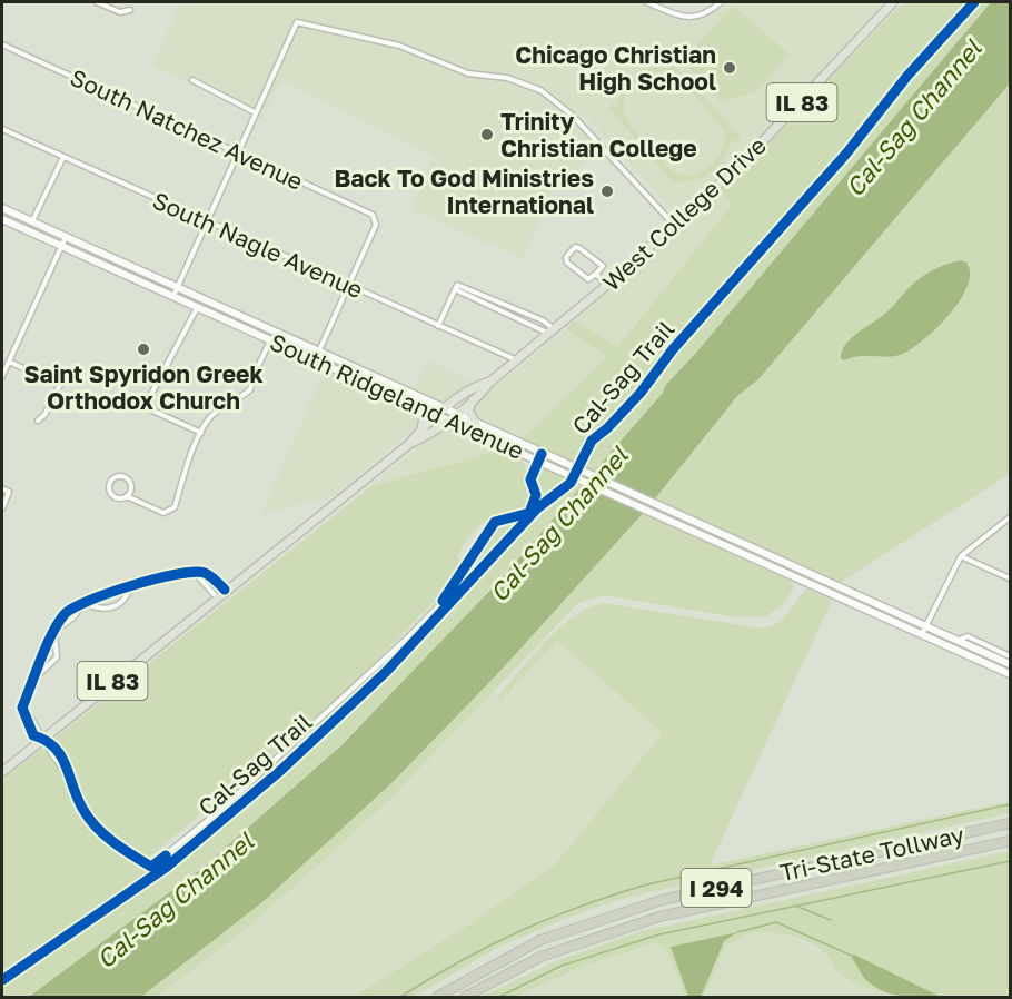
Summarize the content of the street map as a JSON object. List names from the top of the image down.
{
  "streets": {
    "highway": ["Tri-State Tollway", "I 294"],
    "main road": ["IL 83", "West College Drive", "South Ridgeland Avenue"],
    "street": ["South Natchez Avenue", "South Nagle Avenue"],
    "cycle path": ["Cal-Sag Trail"]
  },
  "crossings": [
    ["IL 83", "West College Drive"],
    ["South Natchez Avenue", "South Nagle Avenue"],
    ["West College Drive", "South Nagle Avenue"],
    ["West College Drive", "South Ridgeland Avenue"]
  ],
  "water": ["Cal-Sag Channel"],
  "places": [
    "Chicago Christian High School",
    "Trinity Christian College",
    "Back To God Ministries International",
    "Saint Spyridon Greek Orthodox Church"
  ]
}
